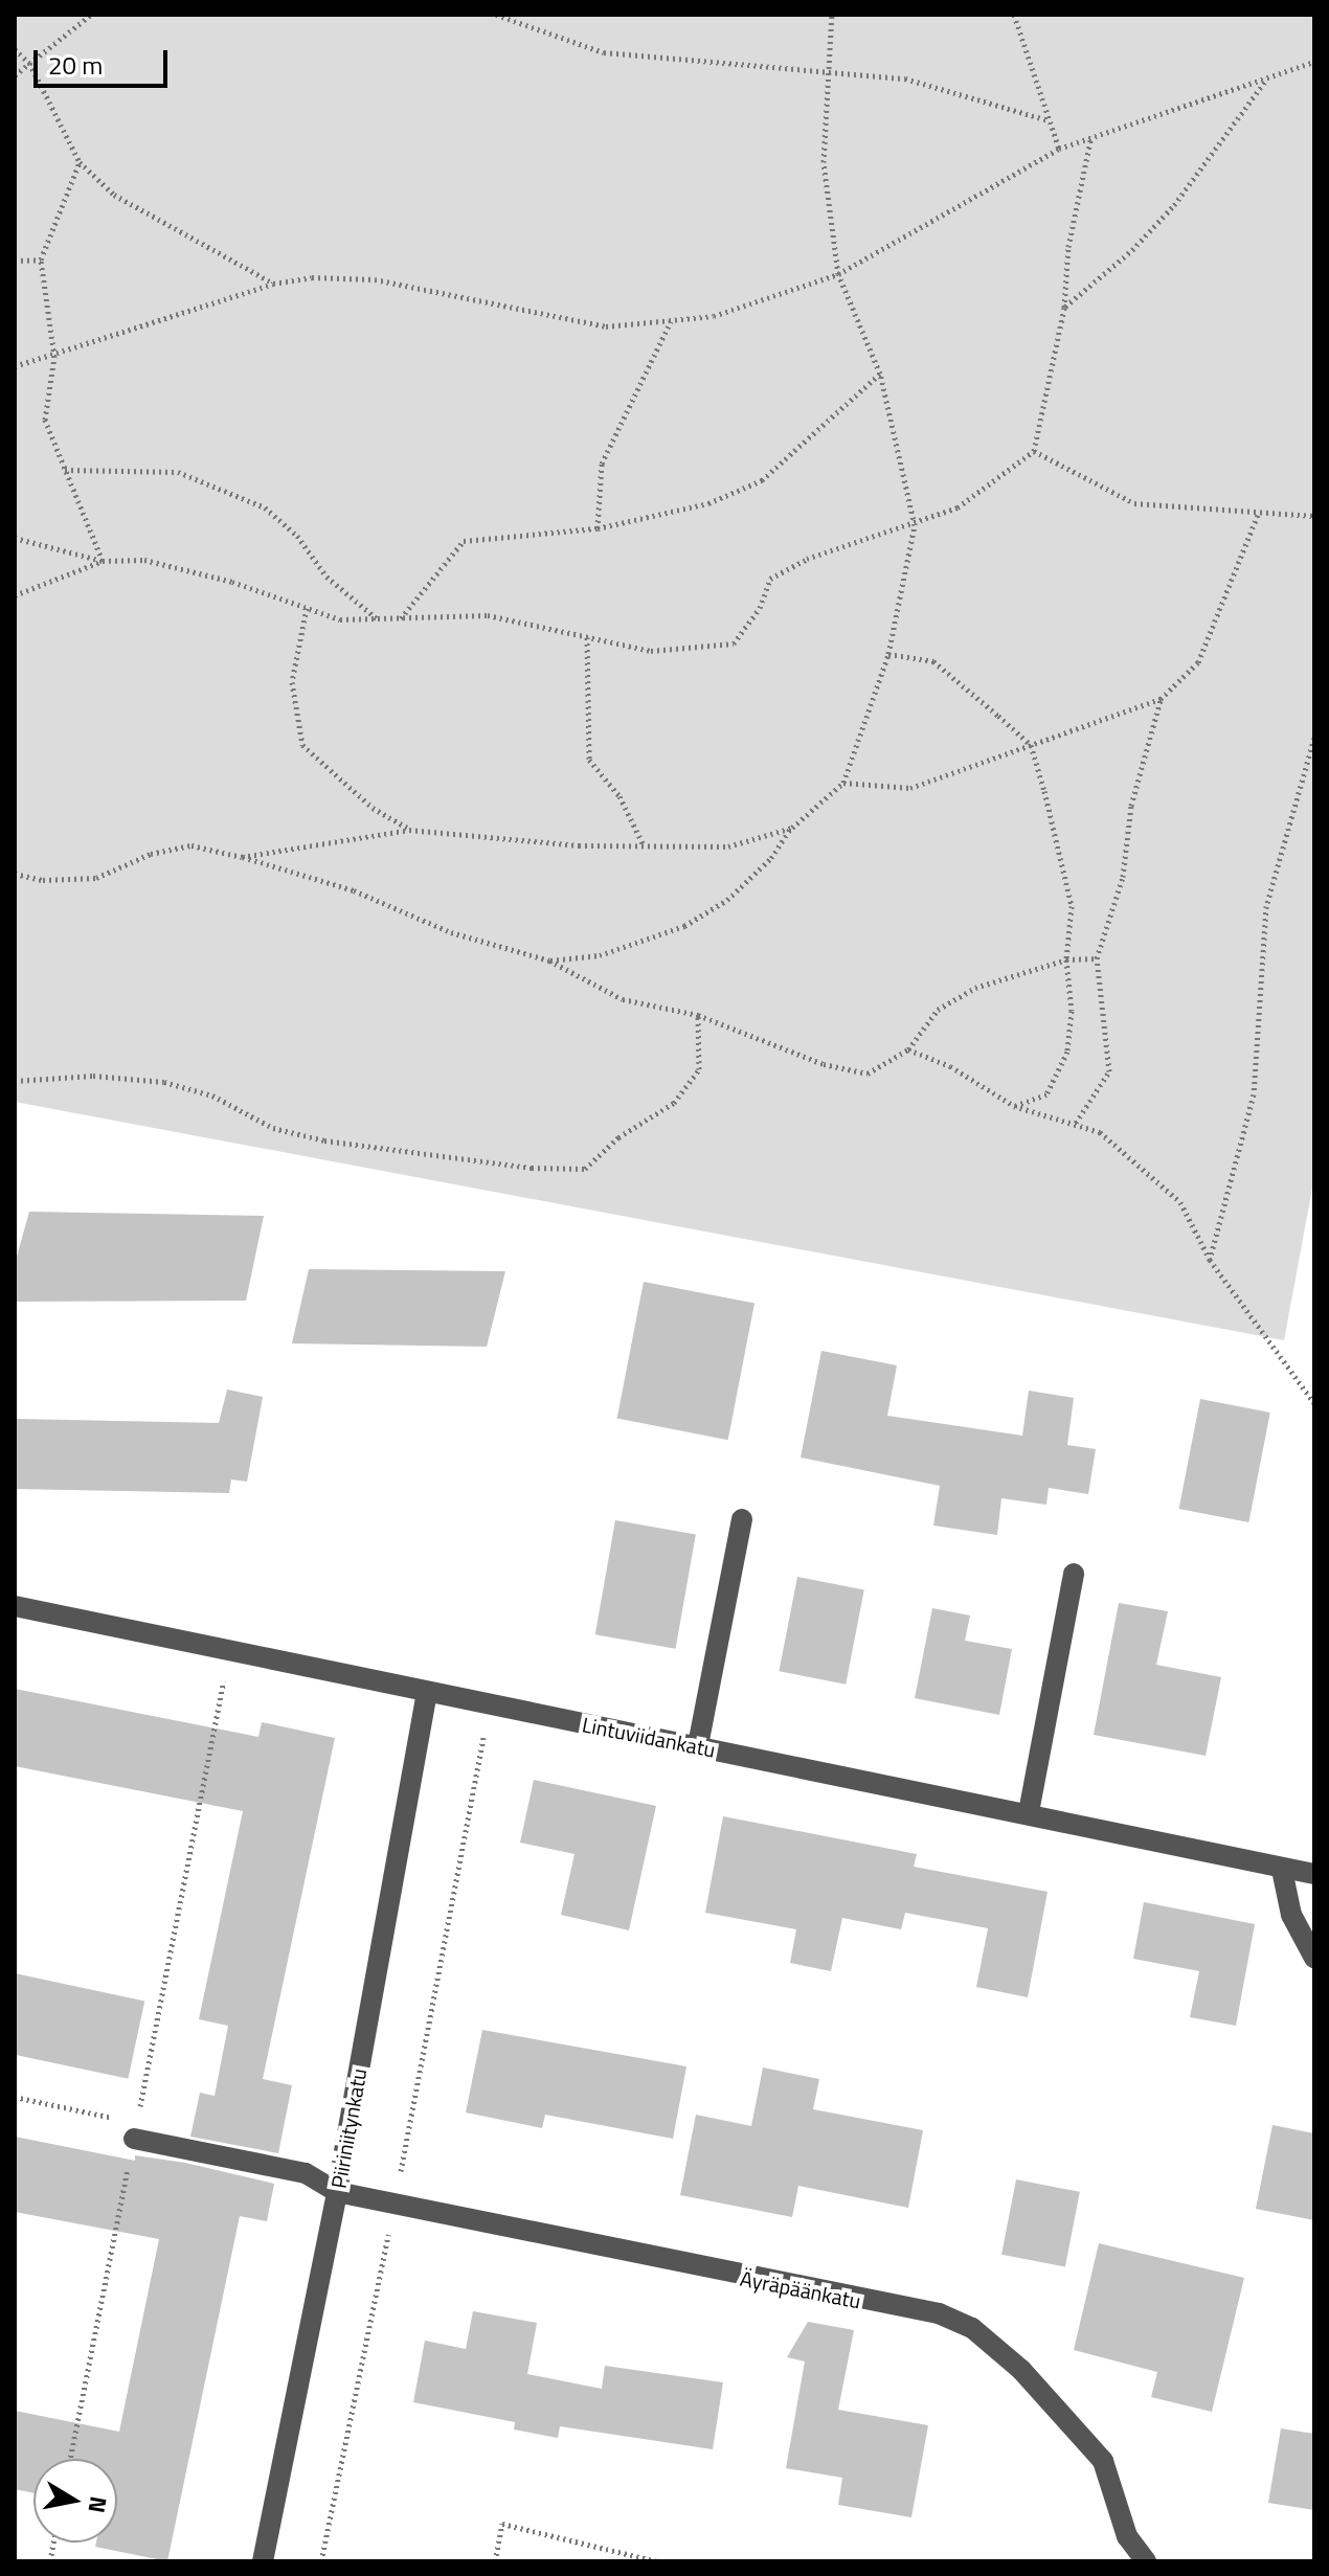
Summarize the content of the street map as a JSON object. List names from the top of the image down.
{
  "streets": {
    "street": ["Lintuviidankatu", "Piiriniitynkatu", "Äyräpäänkatu"]
  },
  "crossings": [
    ["Lintuviidankatu", "Piiriniitynkatu"],
    ["Piiriniitynkatu", "Äyräpäänkatu"]
  ],
  "scale_bar": "20 m",
  "north": "right"
}
